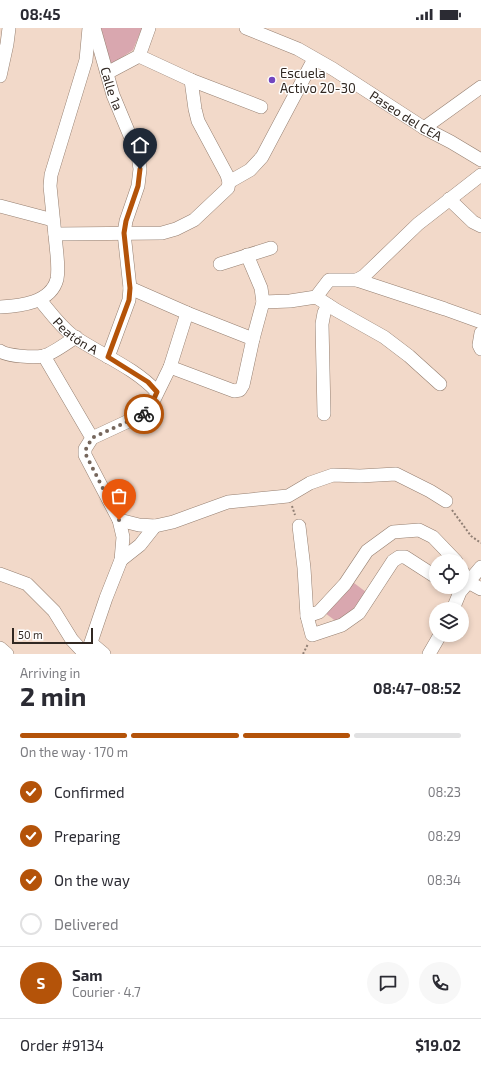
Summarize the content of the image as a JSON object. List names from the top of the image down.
{
  "streets": {
    "street": ["Calle 1a", "Paseo del CEA", "Peatón A"]
  },
  "crossings": [
    ["Calle 1a", "Peatón A"]
  ],
  "places": ["Escuela Activo 20-30"],
  "scale_bar": "50 m",
  "page": {
    "status": "08:45",
    "scale": "50 m",
    "heading": ["2 min", "Arriving in", "08:47–08:52"],
    "panel": [
      "Sam",
      "Courier · 4.7",
      "Order #9134",
      "$19.02"
    ],
    "bar": "On the way · 170 m",
    "list": [
      ["Confirmed", "08:23"],
      ["Preparing", "08:29"],
      ["On the way", "08:34"],
      "Delivered"
    ],
    "round": "S"
  }
}
